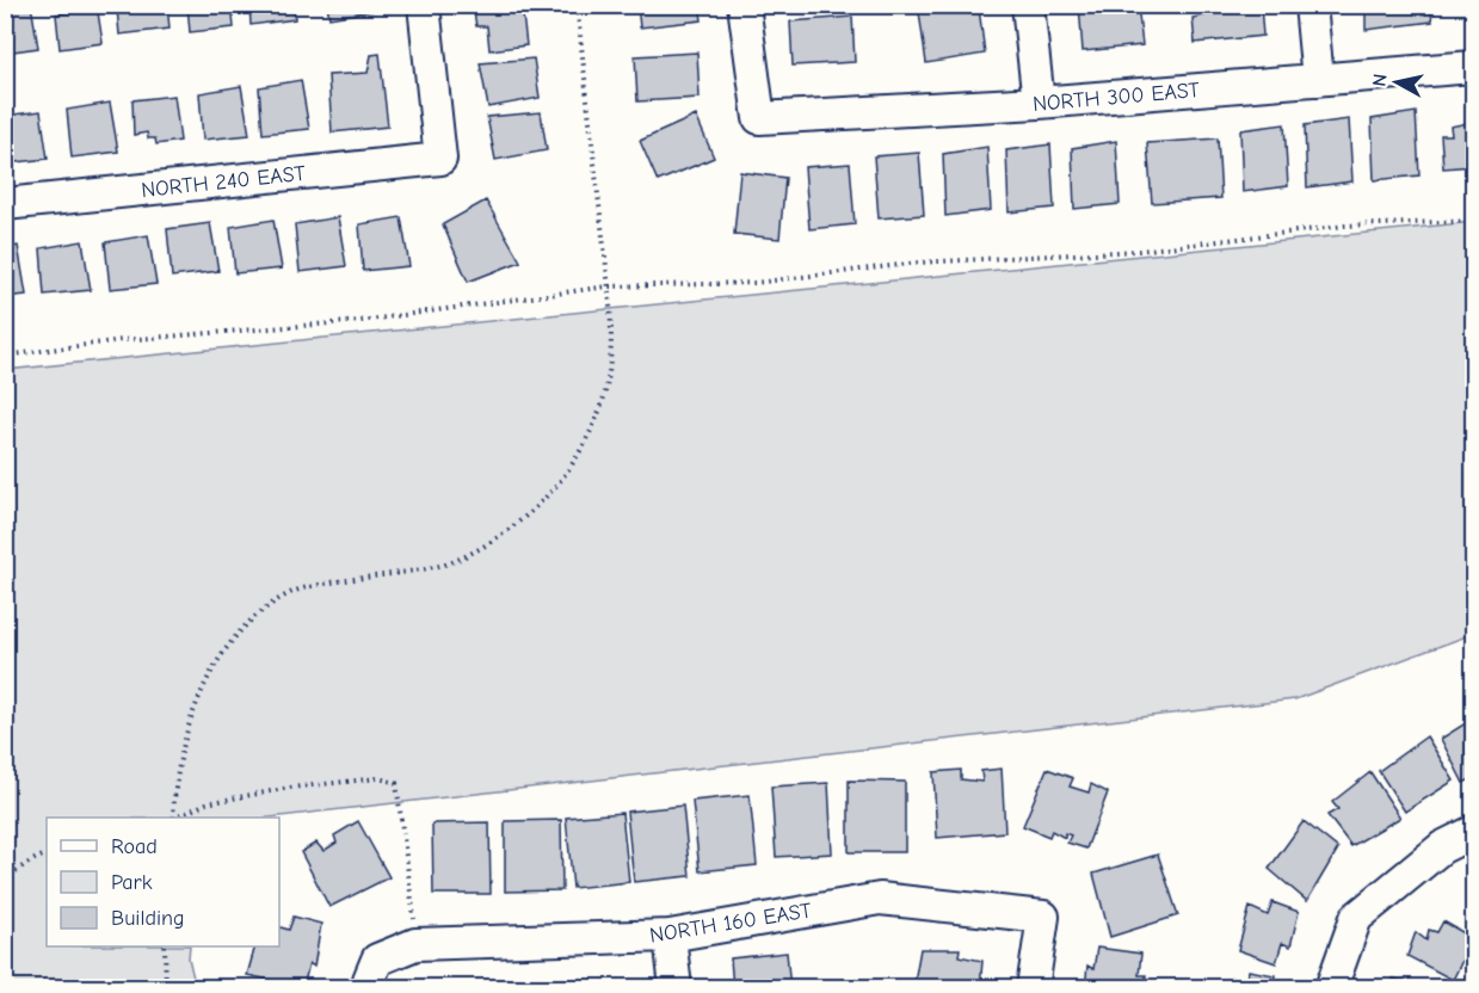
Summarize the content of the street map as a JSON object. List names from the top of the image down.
{
  "streets": {
    "street": ["NORTH 300 EAST", "NORTH 240 EAST", "NORTH 160 EAST"]
  },
  "legend": ["Road", "Park", "Building"],
  "north": "left"
}
